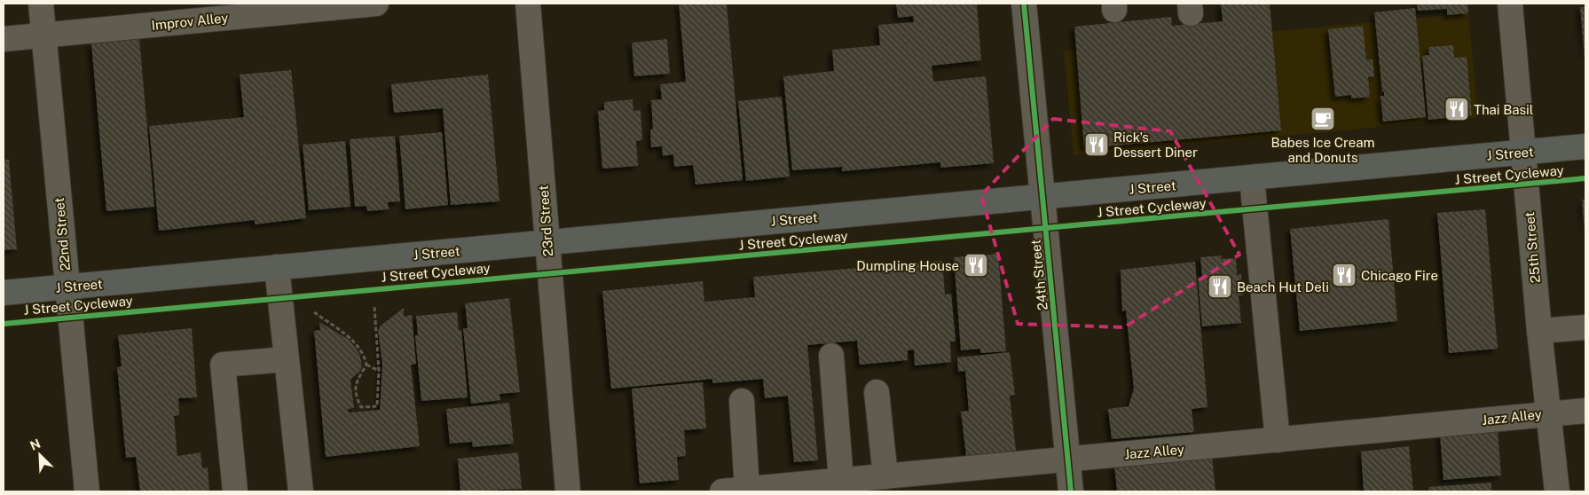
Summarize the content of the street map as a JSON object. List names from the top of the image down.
{
  "streets": {
    "main road": ["J Street"],
    "street": [
      "Improv Alley",
      "23rd Street",
      "22nd Street",
      "25th Street",
      "24th Street",
      "Jazz Alley"
    ],
    "cycle path": ["J Street Cycleway"]
  },
  "crossings": [
    ["Improv Alley", "22nd Street"],
    ["J Street", "23rd Street"],
    ["J Street", "22nd Street"],
    ["J Street", "25th Street"],
    ["J Street", "24th Street"],
    ["25th Street", "Jazz Alley"],
    ["24th Street", "Jazz Alley"]
  ],
  "places": {
    "restaurant": [
      "Thai Basil",
      "Rick's Dessert Diner",
      "Dumpling House",
      "Chicago Fire",
      "Beach Hut Deli"
    ],
    "cafe": ["Babes Ice Cream and Donuts"]
  },
  "north": "top left"
}
